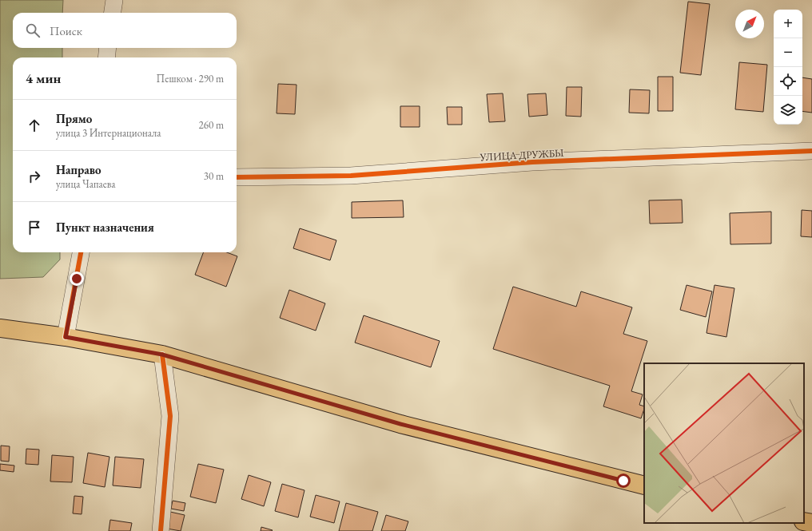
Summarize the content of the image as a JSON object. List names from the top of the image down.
{
  "streets": {
    "street": ["УЛИЦА ДРУЖБЫ"]
  },
  "north": "top right",
  "page": {
    "map_buttons": ["+", "−"],
    "search": "Поиск",
    "heading": ["4 мин", "Пешком · 290 m"],
    "list": [
      ["Прямо", "улица 3 Интернационала", "260 m"],
      ["Направо", "улица Чапаева", "30 m"],
      "Пункт назначения"
    ]
  }
}
